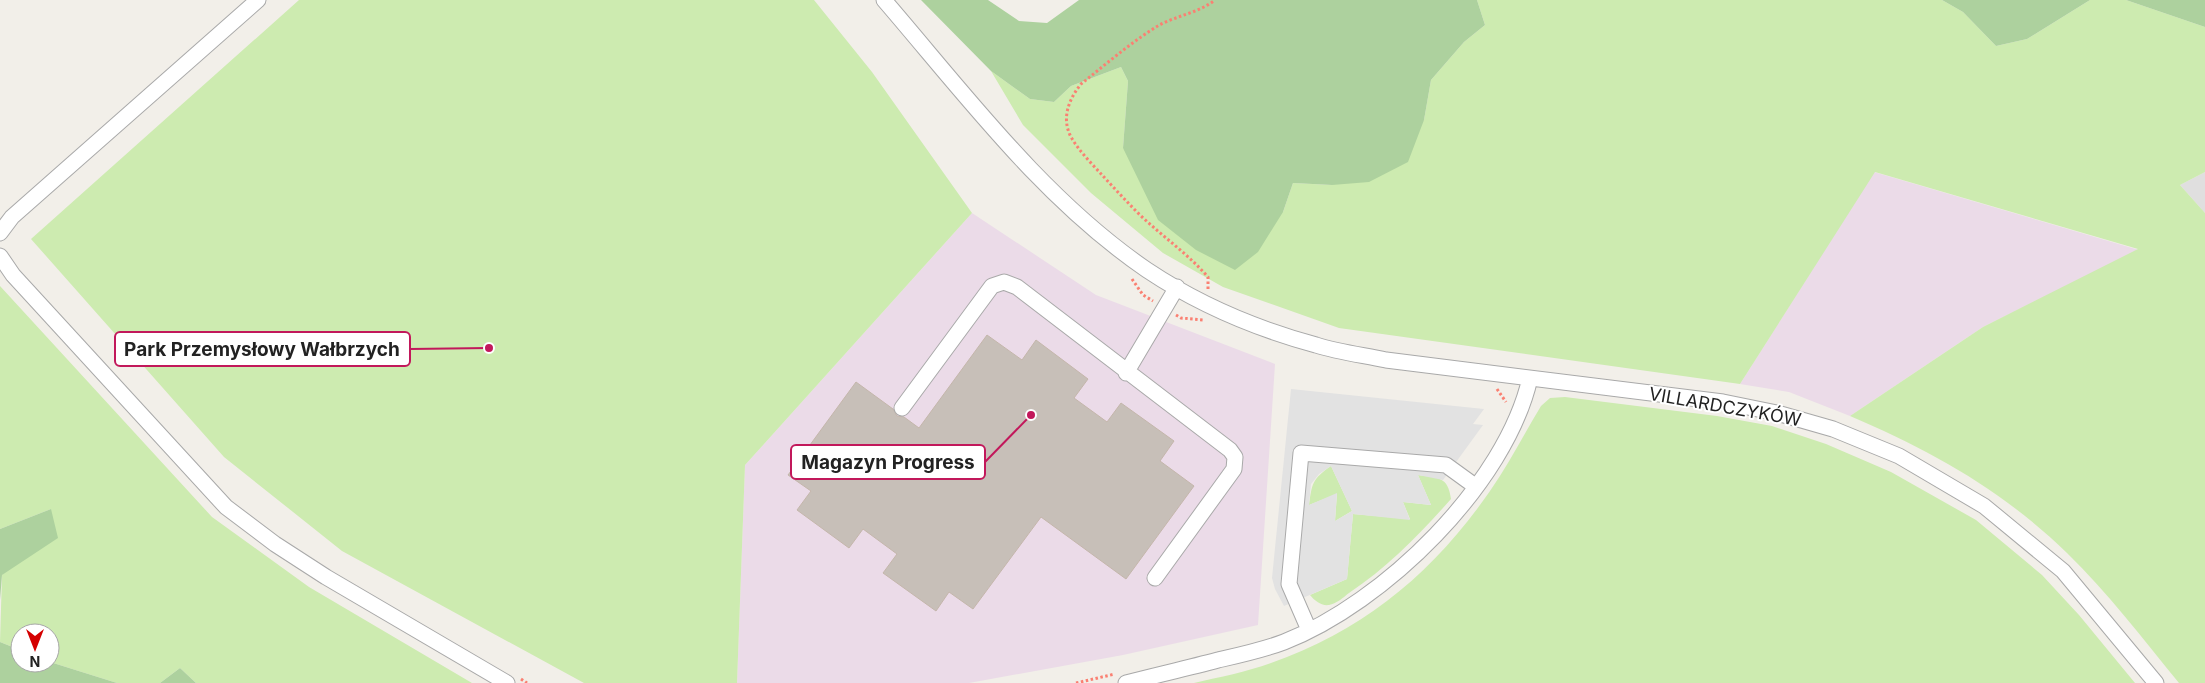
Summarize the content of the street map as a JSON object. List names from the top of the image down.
{
  "streets": {
    "street": ["VILLARDCZYKÓW"]
  },
  "places": ["Park Przemysłowy Wałbrzych", "Magazyn Progress"],
  "north": "bottom"
}
